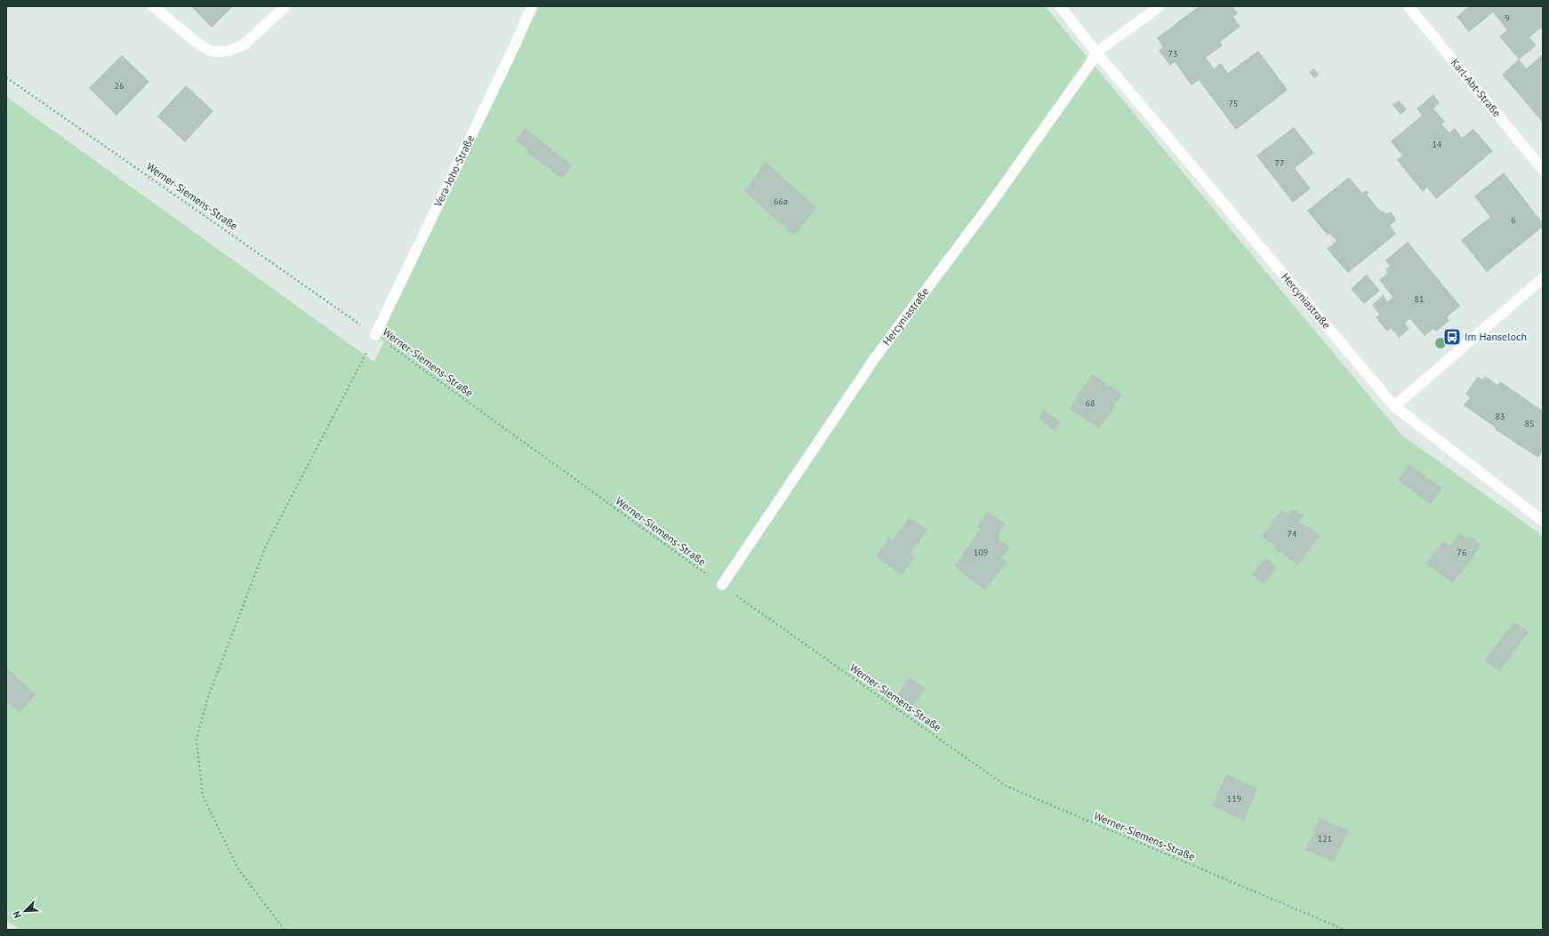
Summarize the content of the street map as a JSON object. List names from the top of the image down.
{
  "streets": {
    "street": ["Karl-Abt-Straße", "Vera-Joho-Straße", "Hercyniastraße"],
    "path": ["Werner-Siemens-Straße"]
  },
  "crossings": [
    ["Vera-Joho-Straße", "Werner-Siemens-Straße"],
    ["Werner-Siemens-Straße", "Hercyniastraße"]
  ],
  "places": {
    "bus stop": ["Im Hanseloch"]
  },
  "house_numbers": [
    "9",
    "73",
    "26",
    "75",
    "14",
    "77",
    "66a",
    "6",
    "81",
    "68",
    "83",
    "85",
    "74",
    "109",
    "76",
    "119",
    "121"
  ],
  "north": "bottom left"
}
